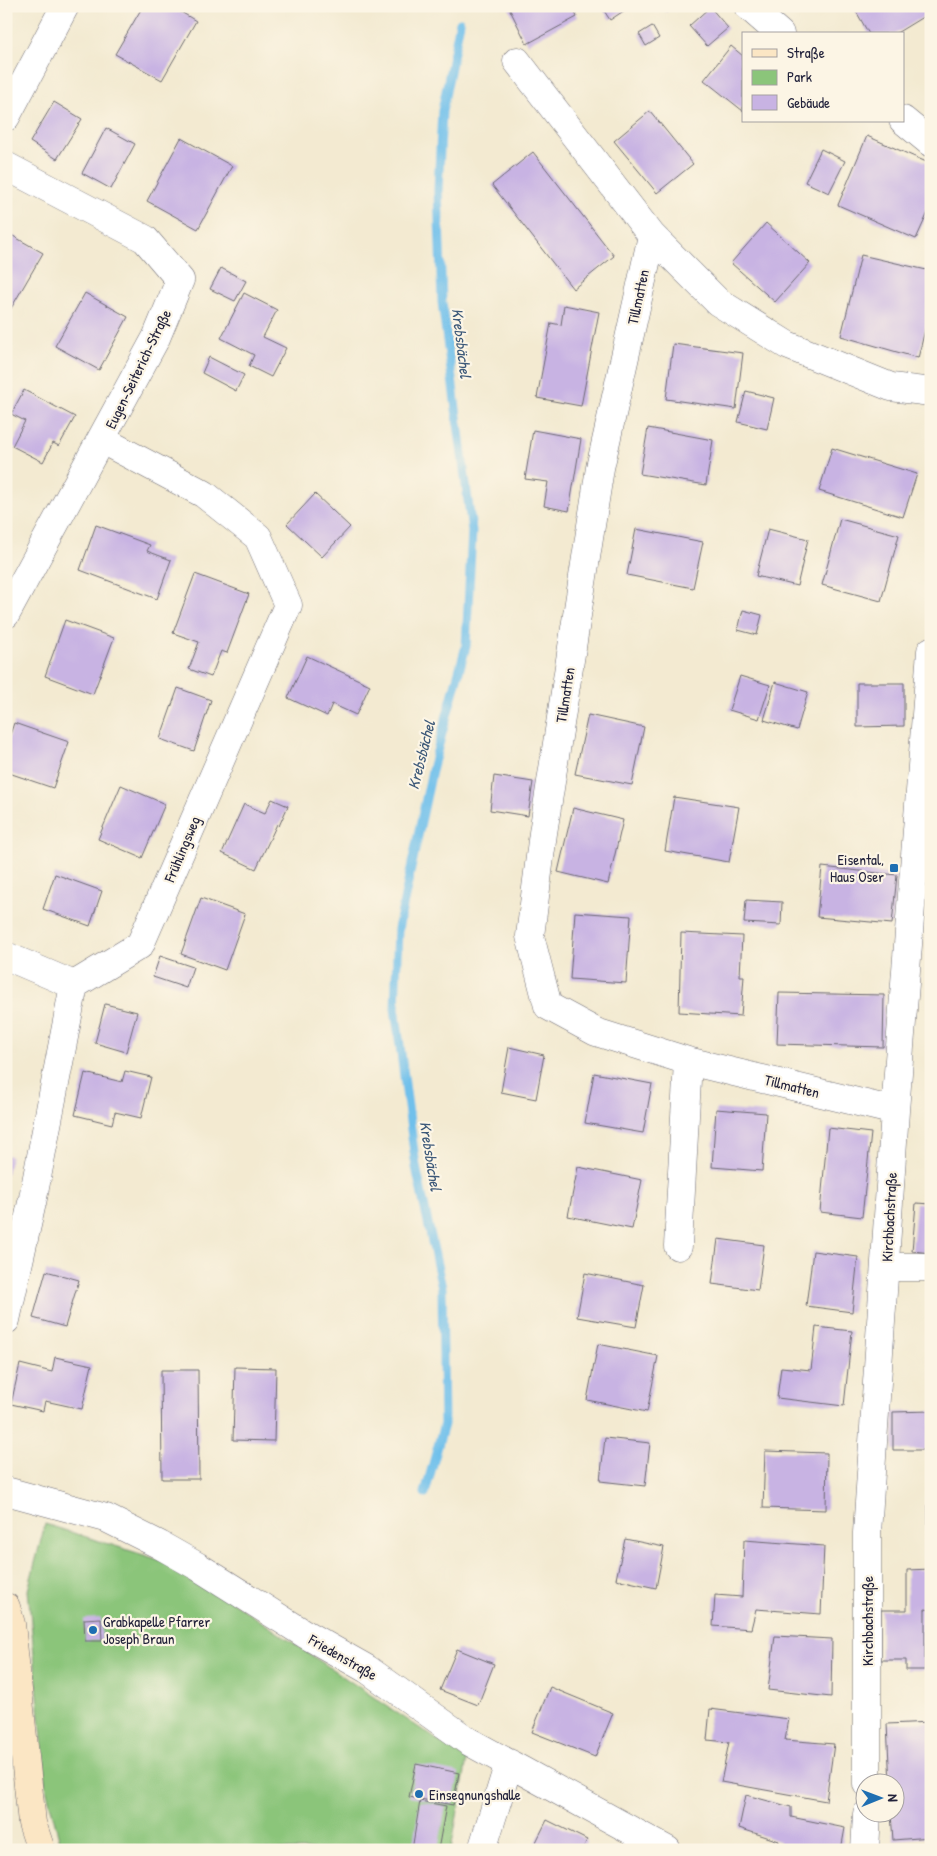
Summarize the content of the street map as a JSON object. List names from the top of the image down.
{
  "streets": {
    "street": [
      "Tillmatten",
      "Eugen-Seiterich-Straße",
      "Frühlingsweg",
      "Kirchbachstraße",
      "Friedenstraße"
    ]
  },
  "crossings": [
    ["Tillmatten", "Kirchbachstraße"],
    ["Eugen-Seiterich-Straße", "Frühlingsweg"]
  ],
  "water": ["Krebsbächel"],
  "places": {
    "transit": ["Eisental, Haus Oser"],
    "other": ["Grabkapelle Pfarrer Joseph Braun", "Einsegnungshalle"]
  },
  "legend": ["Straße", "Park", "Gebäude"],
  "north": "right"
}
